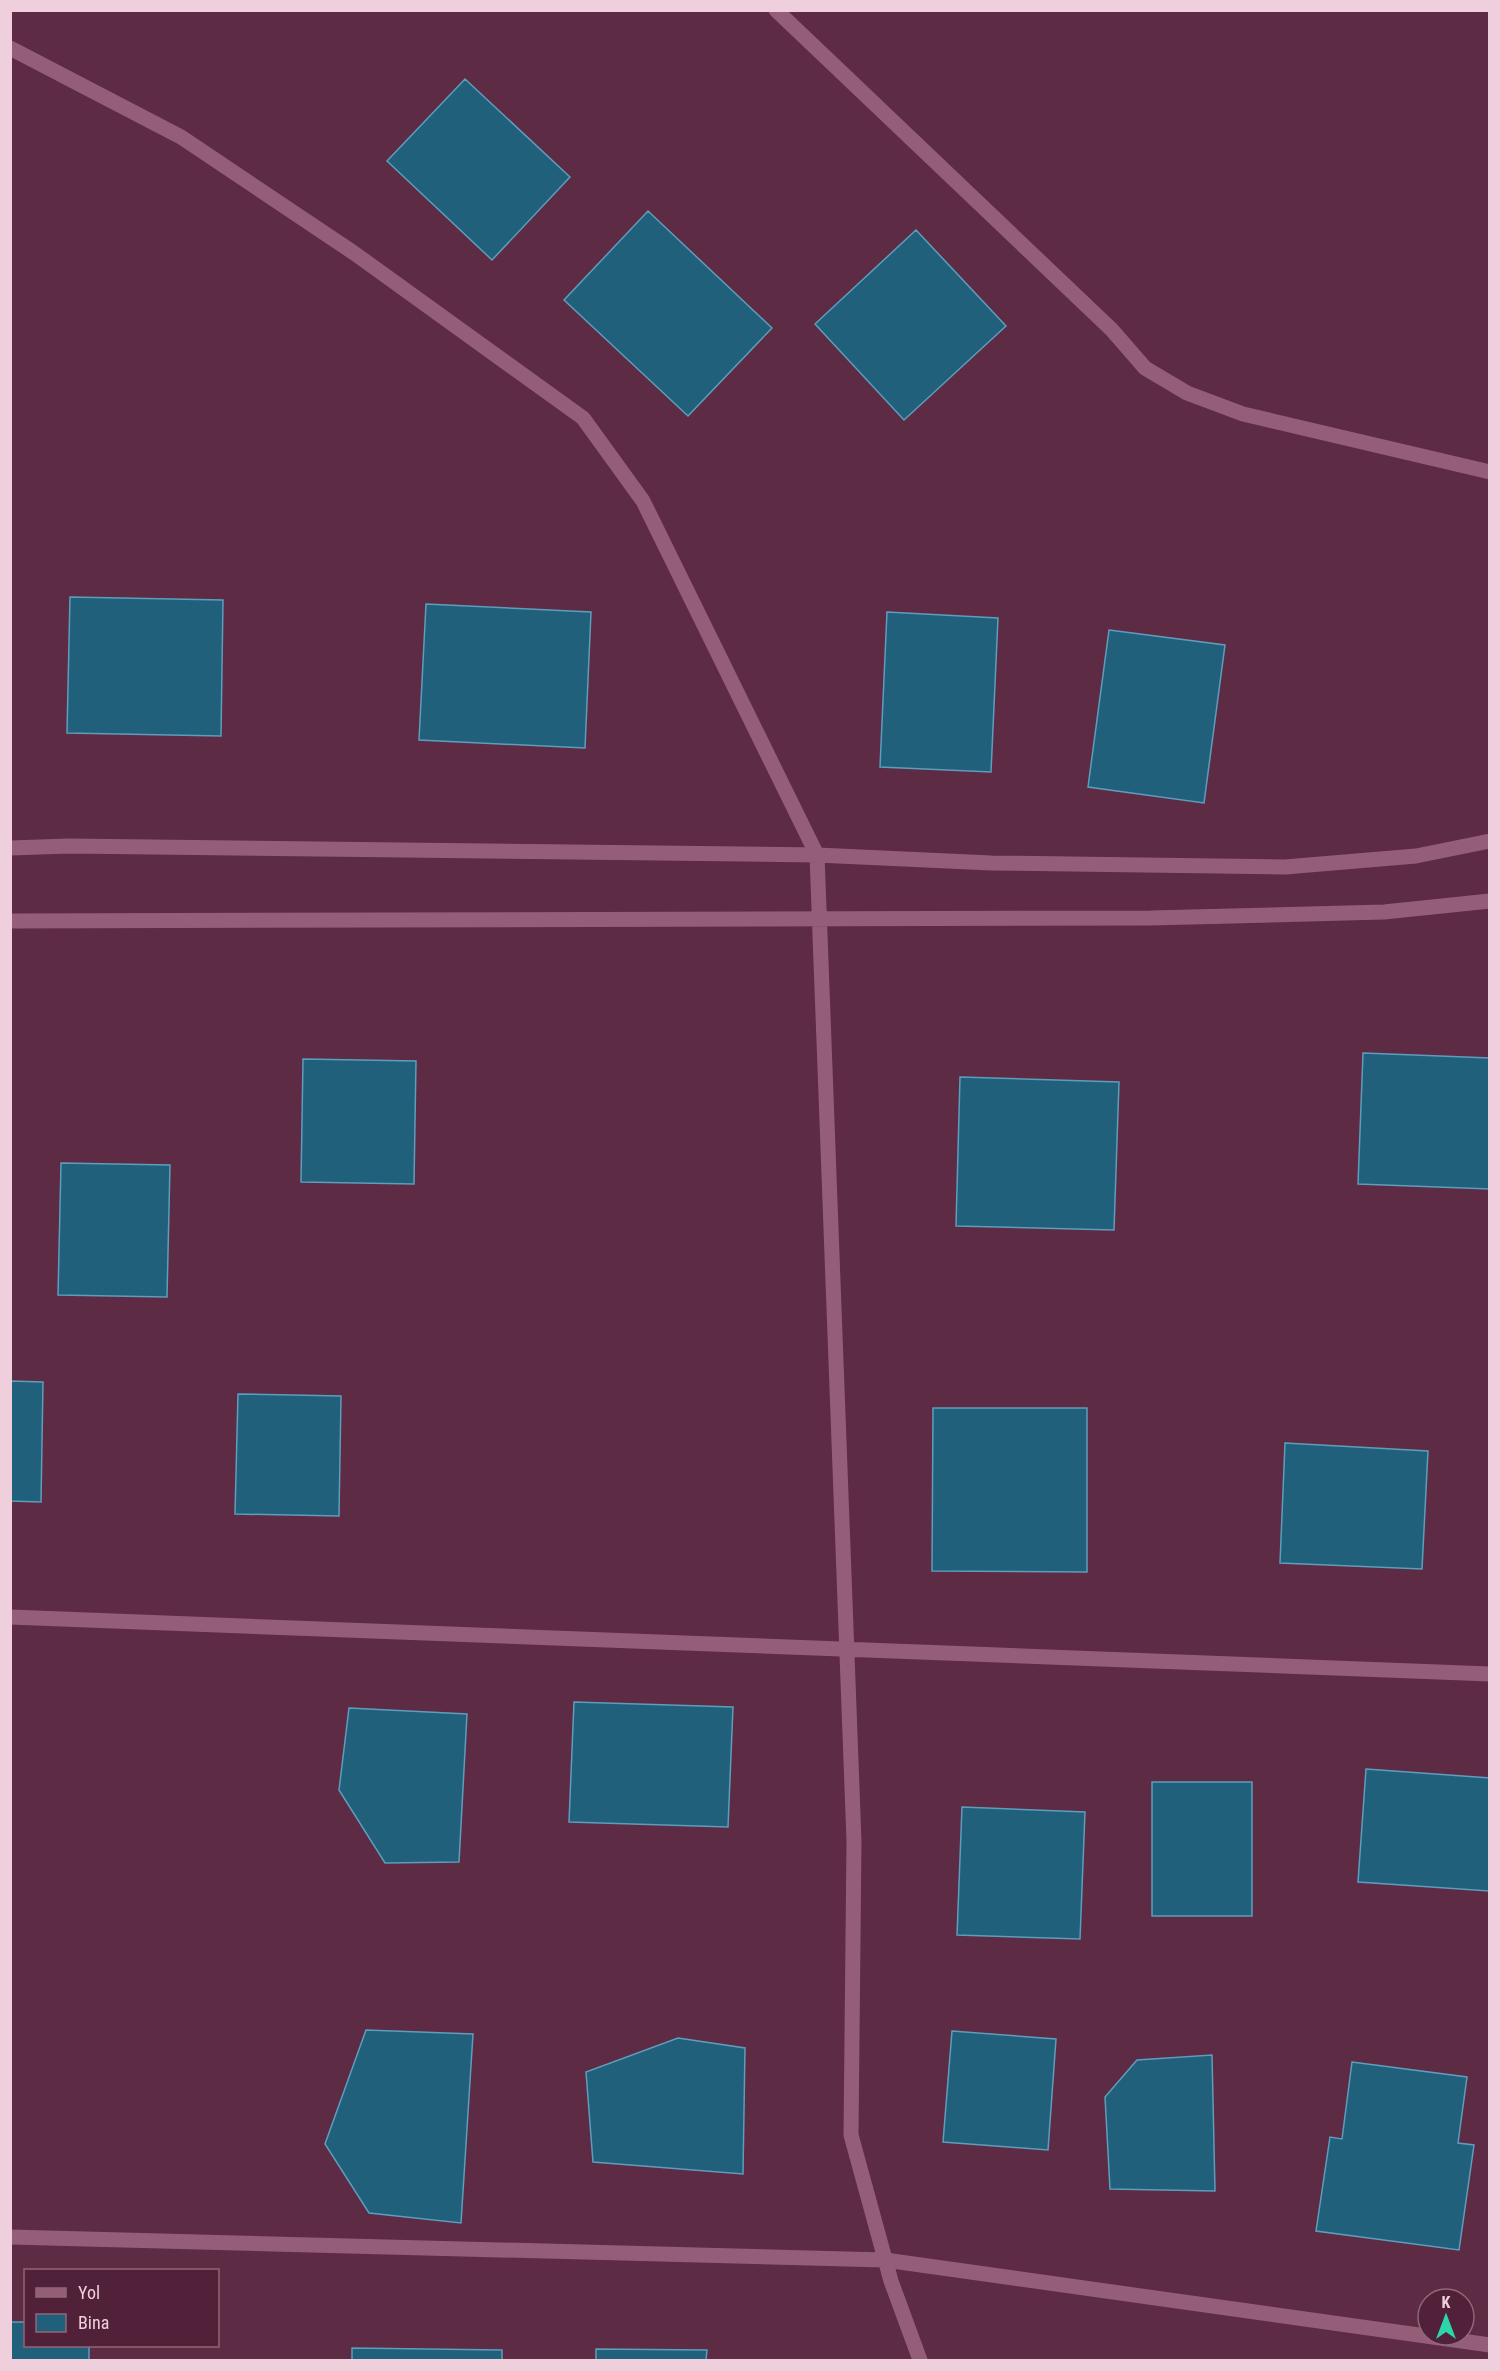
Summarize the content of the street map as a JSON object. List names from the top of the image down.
{
  "legend": ["Yol", "Bina"],
  "north": "top"
}
